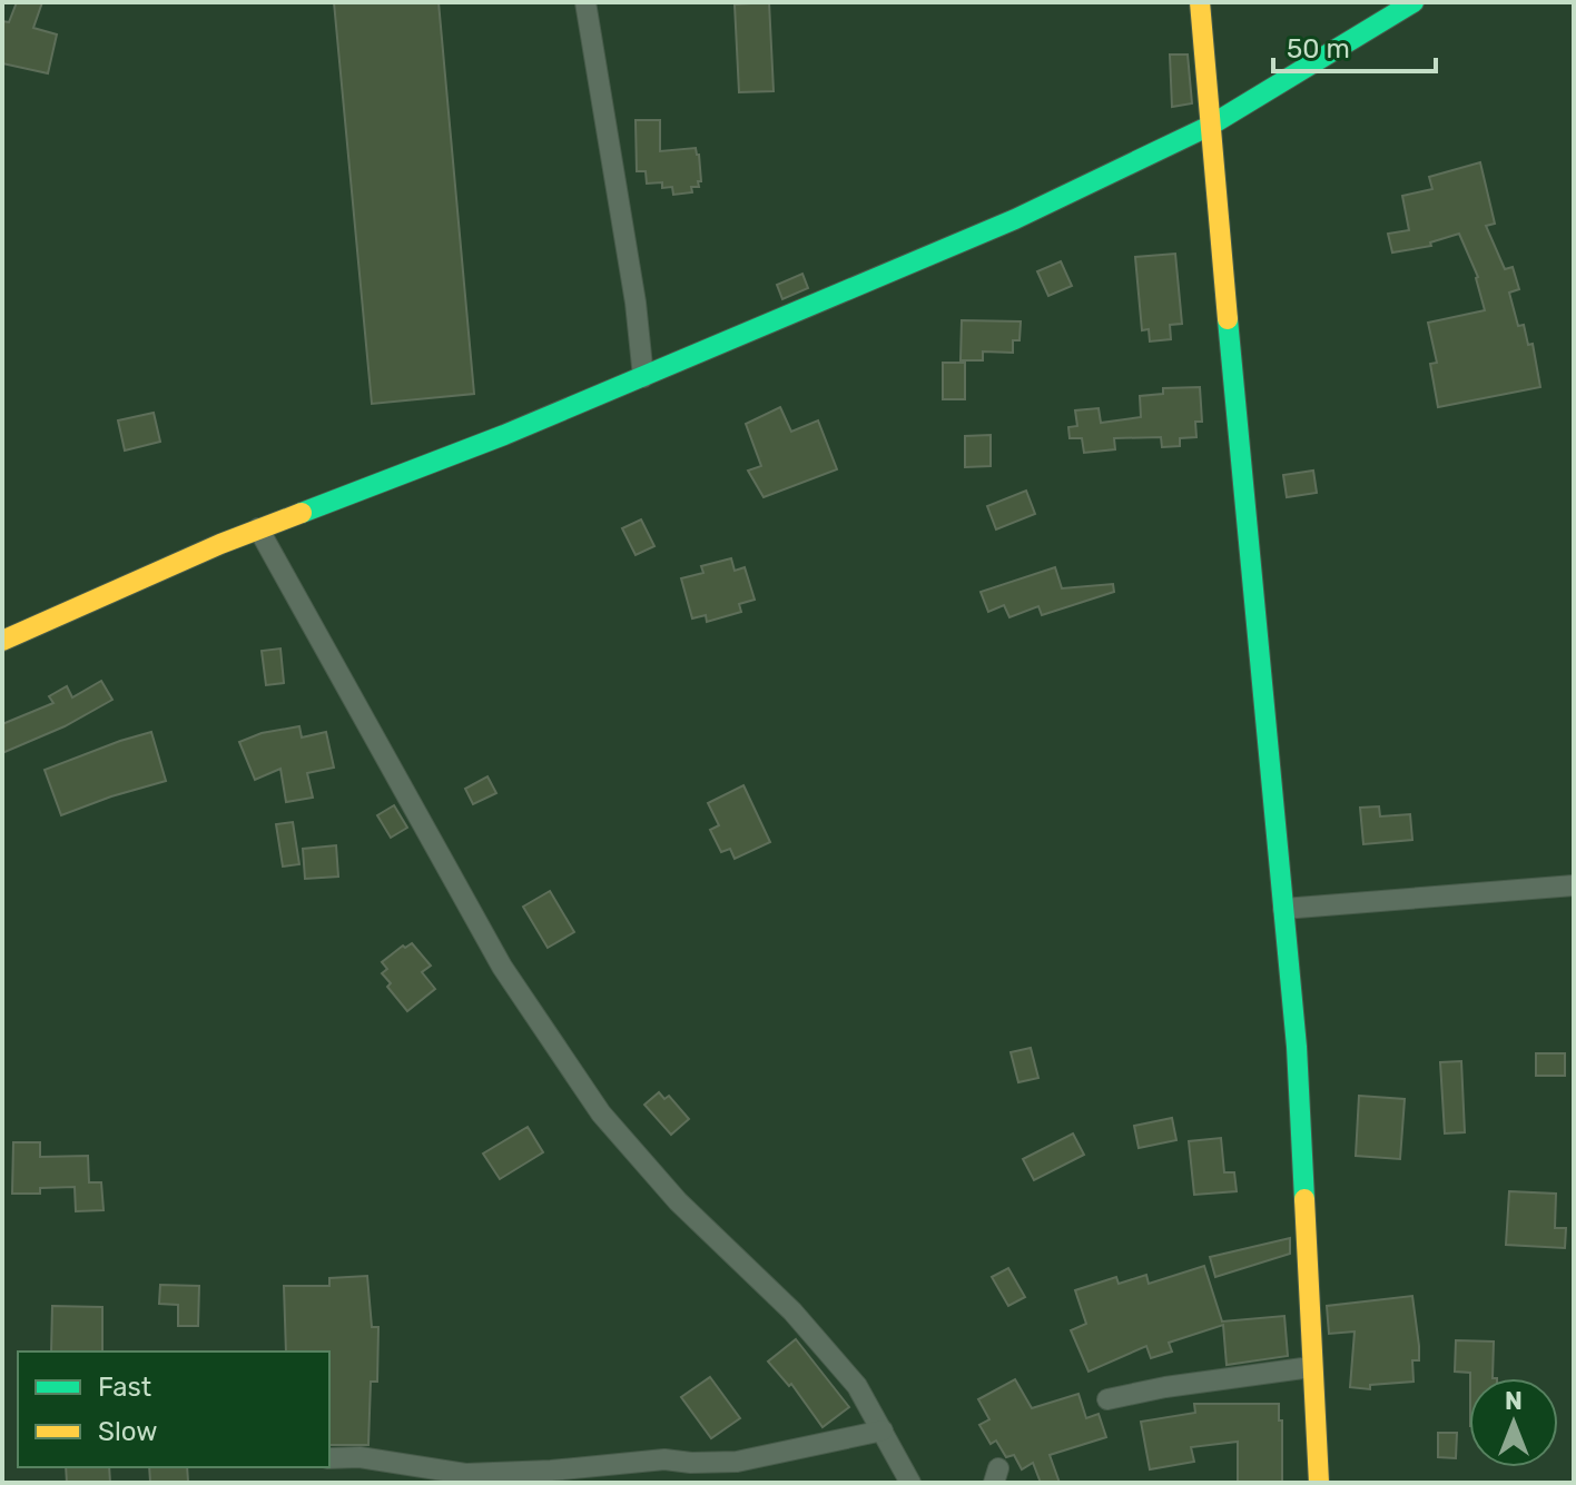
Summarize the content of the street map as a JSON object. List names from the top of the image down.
{
  "legend": ["Fast", "Slow"],
  "scale_bar": "50 m",
  "north": "top"
}
